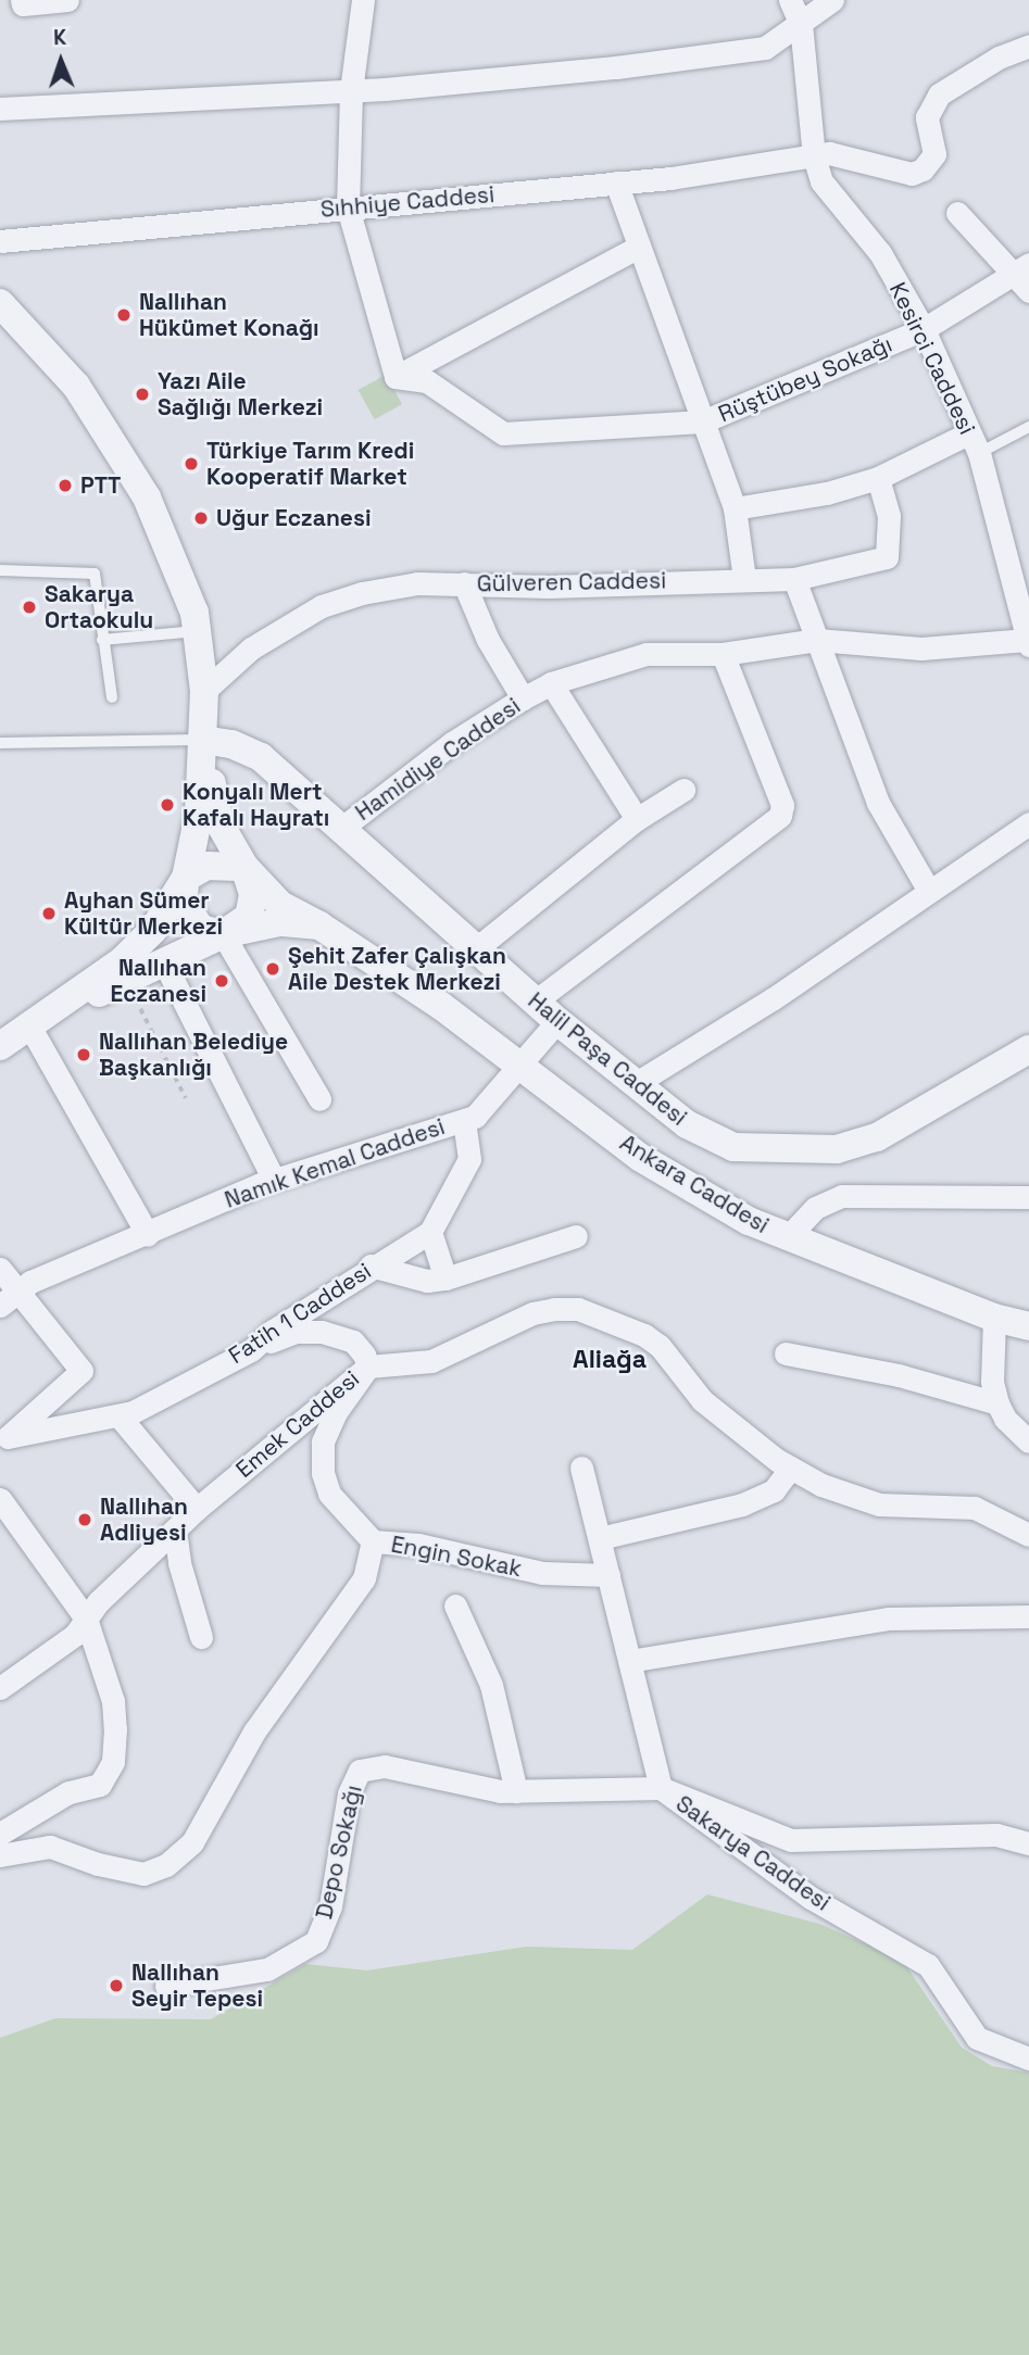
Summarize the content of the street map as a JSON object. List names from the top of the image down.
{
  "streets": {
    "street": [
      "Sıhhiye Caddesi",
      "Kesirci Caddesi",
      "Rüştübey Sokağı",
      "Gülveren Caddesi",
      "Hamidiye Caddesi",
      "Halil Paşa Caddesi",
      "Namık Kemal Caddesi",
      "Ankara Caddesi",
      "Fatih 1 Caddesi",
      "Emek Caddesi",
      "Engin Sokak",
      "Depo Sokağı",
      "Sakarya Caddesi"
    ]
  },
  "crossings": [
    ["Sıhhiye Caddesi", "Kesirci Caddesi"],
    ["Kesirci Caddesi", "Rüştübey Sokağı"],
    ["Kesirci Caddesi", "Hamidiye Caddesi"],
    ["Hamidiye Caddesi", "Halil Paşa Caddesi"],
    ["Halil Paşa Caddesi", "Namık Kemal Caddesi"],
    ["Namık Kemal Caddesi", "Ankara Caddesi"],
    ["Emek Caddesi", "Engin Sokak"],
    ["Engin Sokak", "Sakarya Caddesi"],
    ["Depo Sokağı", "Sakarya Caddesi"]
  ],
  "districts": ["Aliağa"],
  "places": [
    "Nallıhan Hükümet Konağı",
    "Yazı Aile Sağlığı Merkezi",
    "Türkiye Tarım Kredi Kooperatif Market",
    "PTT",
    "Uğur Eczanesi",
    "Sakarya Ortaokulu",
    "Konyalı Mert Kafalı Hayratı",
    "Ayhan Sümer Kültür Merkezi",
    "Şehit Zafer Çalışkan Aile Destek Merkezi",
    "Nallıhan Eczanesi",
    "Nallıhan Belediye Başkanlığı",
    "Nallıhan Adliyesi",
    "Nallıhan Seyir Tepesi"
  ],
  "north": "top"
}
